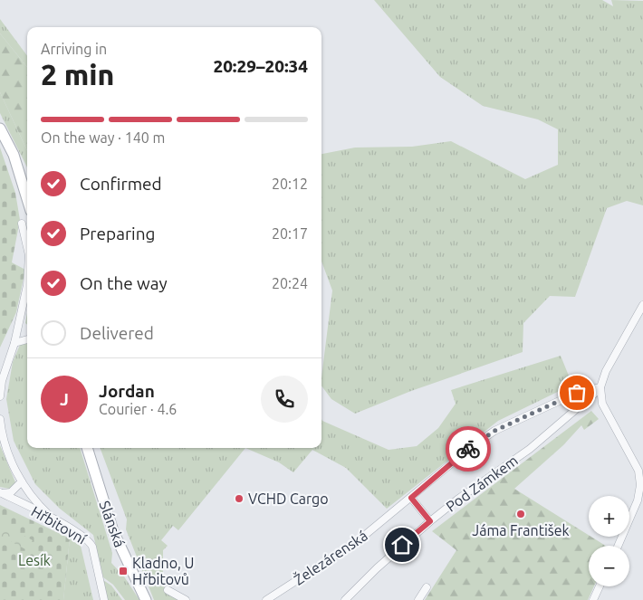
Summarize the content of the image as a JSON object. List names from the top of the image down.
{
  "streets": {
    "main road": ["Slánská"],
    "street": ["Pod Zámkem", "Hřbitovní", "Železárenská"]
  },
  "crossings": [
    ["Pod Zámkem", "Železárenská"]
  ],
  "parks": ["Lesík"],
  "places": {
    "other": ["VCHD Cargo", "Jáma František"],
    "transit": ["Kladno, U Hřbitovů"]
  },
  "page": {
    "heading": ["2 min", "Arriving in", "20:29–20:34"],
    "panel": ["Jordan", "Courier · 4.6"],
    "bar": "On the way · 140 m",
    "list": [
      ["Confirmed", "20:12"],
      ["Preparing", "20:17"],
      ["On the way", "20:24"],
      "Delivered"
    ],
    "round": "J",
    "map_buttons": ["+", "−"]
  }
}
